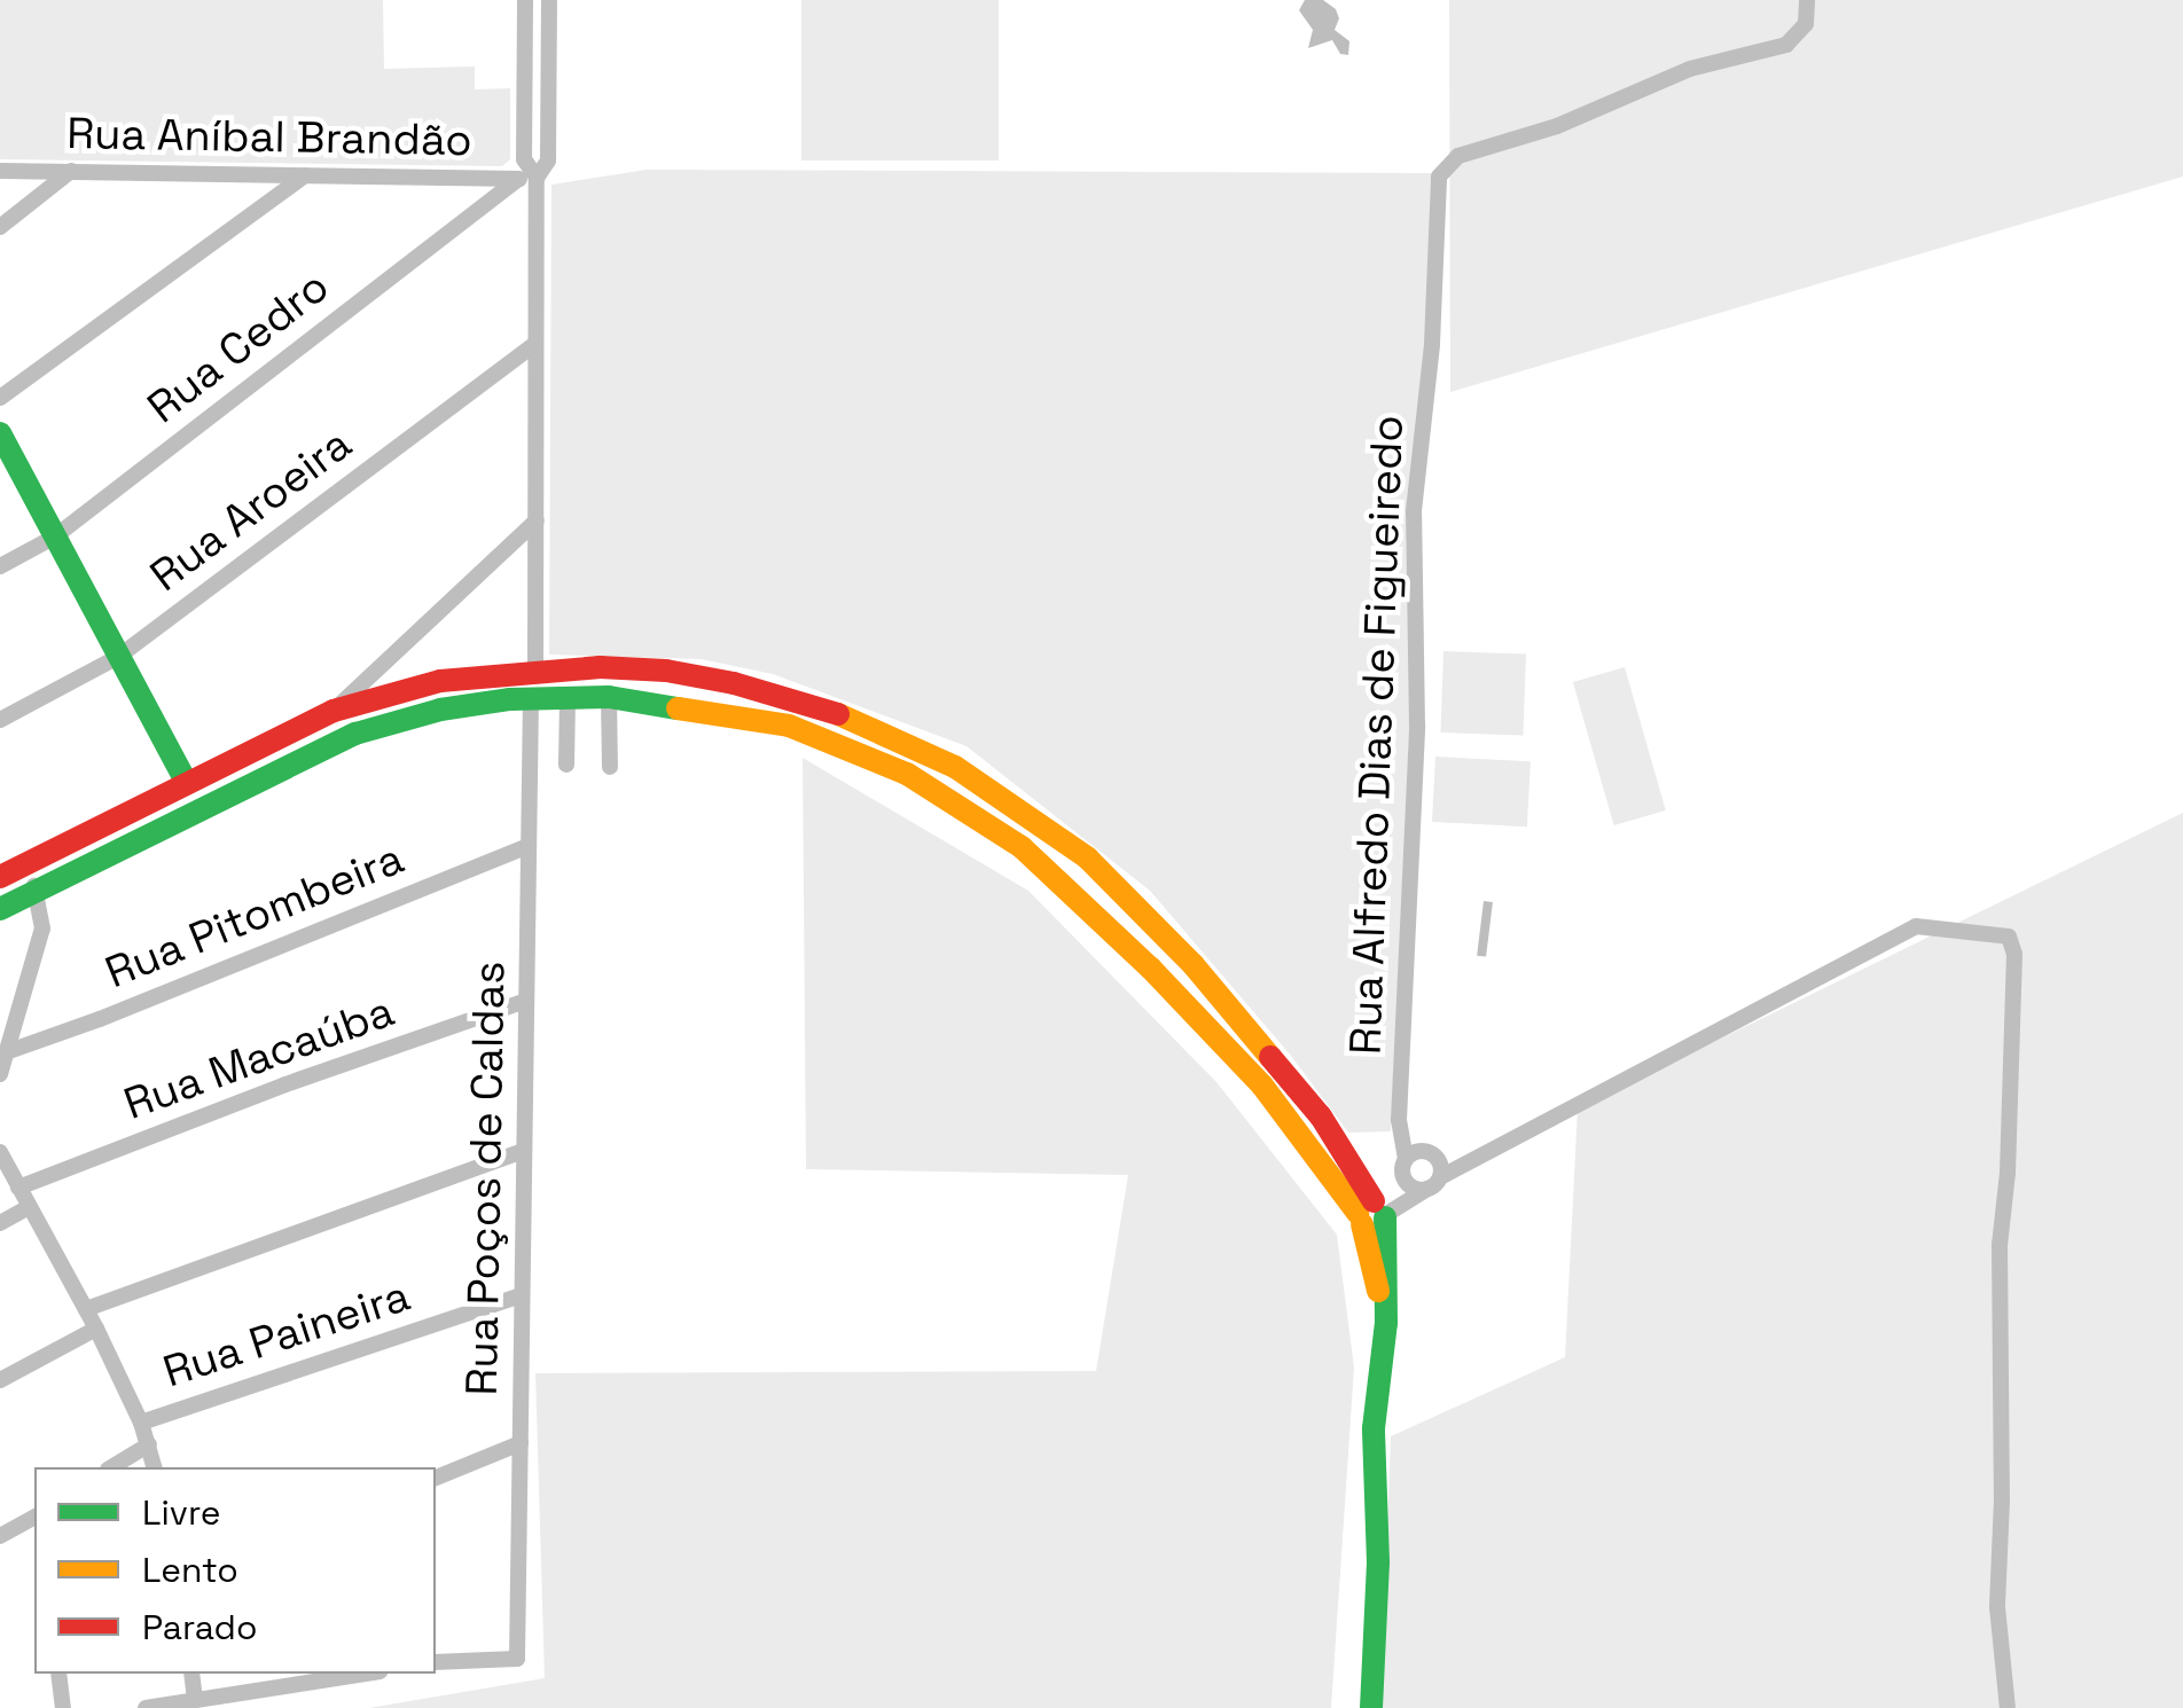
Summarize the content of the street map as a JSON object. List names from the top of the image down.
{
  "streets": {
    "street": [
      "Rua Aníbal Brandão",
      "Rua Cedro",
      "Rua Aroeira",
      "Rua Alfredo Dias de Figueiredo",
      "Rua Pitombeira",
      "Rua Macaúba",
      "Rua Poços de Caldas",
      "Rua Paineira"
    ]
  },
  "crossings": [
    ["Rua Aníbal Brandão", "Rua Cedro"],
    ["Rua Pitombeira", "Rua Poços de Caldas"],
    ["Rua Macaúba", "Rua Poços de Caldas"],
    ["Rua Poços de Caldas", "Rua Paineira"]
  ],
  "legend": ["Livre", "Lento", "Parado"]
}
